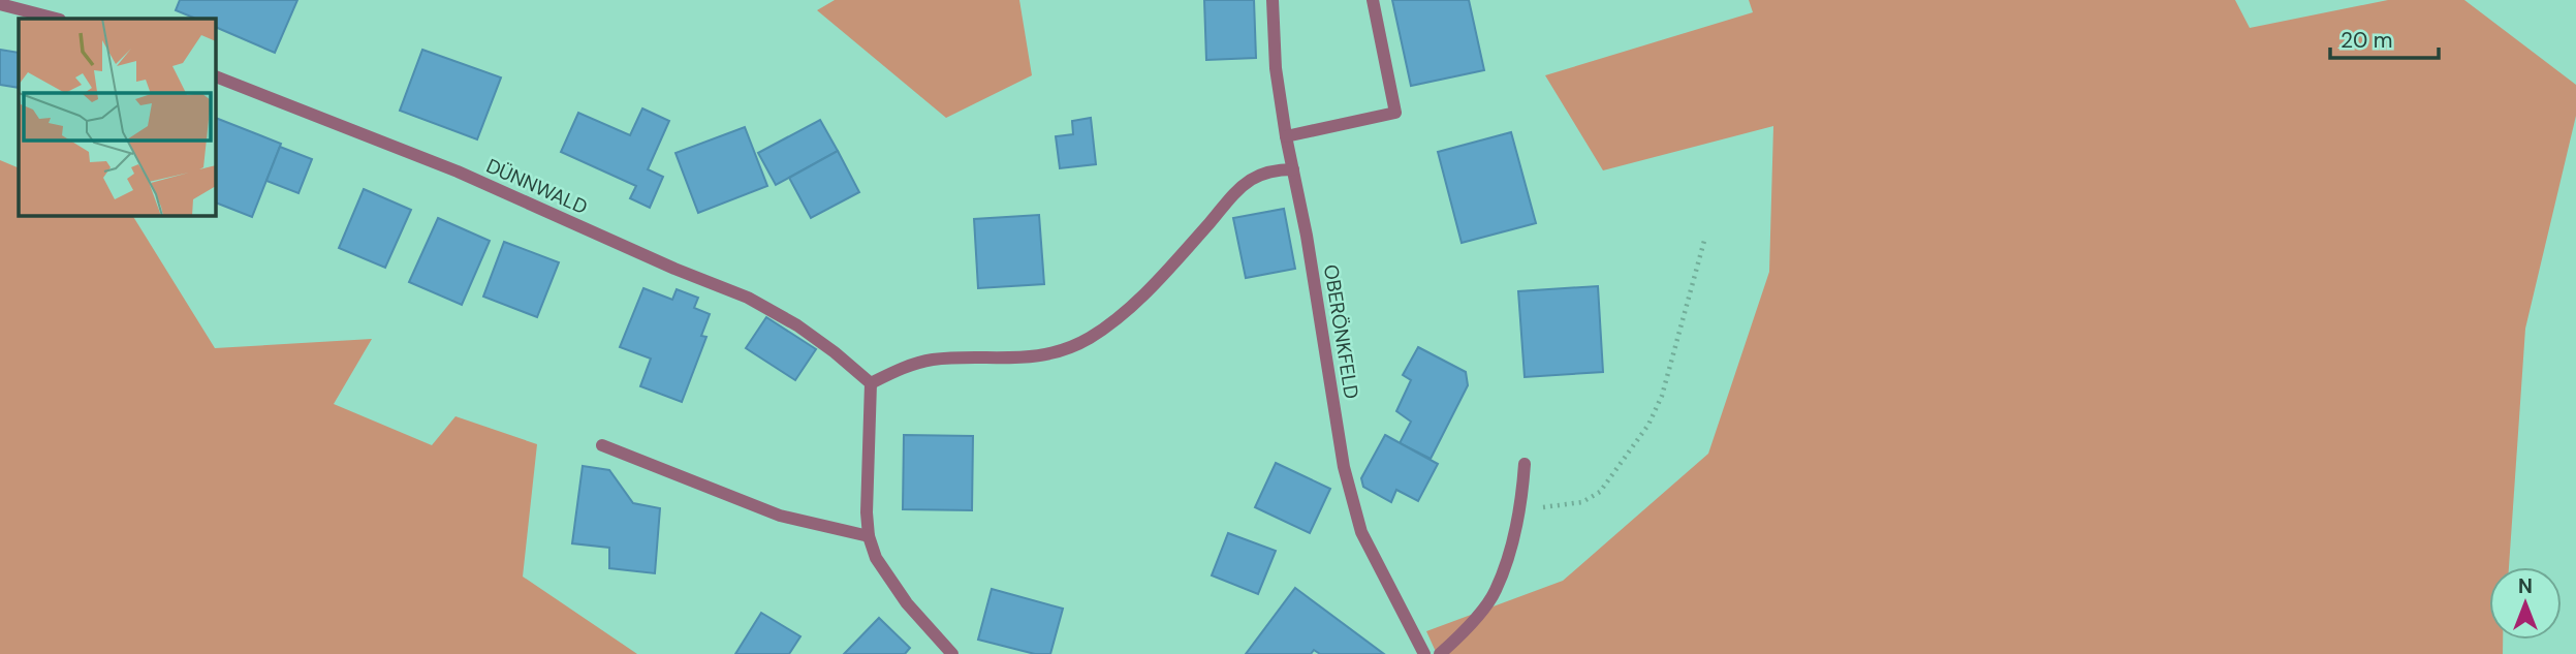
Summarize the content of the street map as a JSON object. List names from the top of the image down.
{
  "streets": {
    "street": ["DÜNNWALD", "OBERÖNKFELD"]
  },
  "scale_bar": "20 m",
  "north": "top"
}
